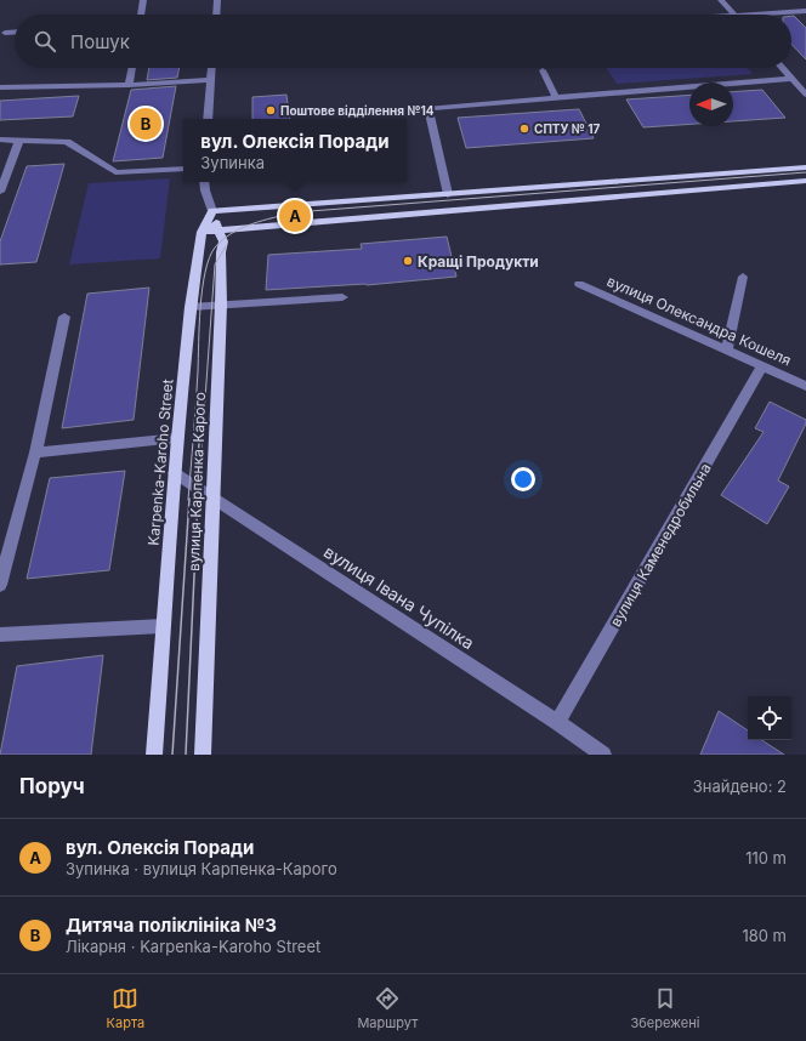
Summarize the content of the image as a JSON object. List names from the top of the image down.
{
  "streets": {
    "main road": ["Karpenka-Karoho Street", "вулиця Карпенка-Карого"],
    "street": ["вулиця Олександра Кошеля", "вулиця Каменедробильна", "вулиця Івана Чупілка"]
  },
  "crossings": [
    ["вулиця Олександра Кошеля", "вулиця Каменедробильна"],
    ["Karpenka-Karoho Street", "вулиця Карпенка-Карого"],
    ["Karpenka-Karoho Street", "вулиця Івана Чупілка"],
    ["вулиця Карпенка-Карого", "вулиця Івана Чупілка"],
    ["вулиця Каменедробильна", "вулиця Івана Чупілка"]
  ],
  "places": ["Поштове відділення №14", "СПТУ № 17", "Кращі Продукти"],
  "north": "left",
  "page": {
    "search": "Пошук",
    "pins": ["B", "A"],
    "popup": ["вул. Олексія Поради", "Зупинка"],
    "heading": ["Поруч", "Знайдено: 2"],
    "list": [
      {
        "mark": "A",
        "name": "вул. Олексія Поради",
        "note": "Зупинка · вулиця Карпенка-Карого",
        "value": "110 m"
      },
      {
        "mark": "B",
        "name": "Дитяча поліклініка №3",
        "note": "Лікарня · Karpenka-Karoho Street",
        "value": "180 m"
      }
    ],
    "nav": ["Карта", "Маршрут", "Збережені"]
  }
}
